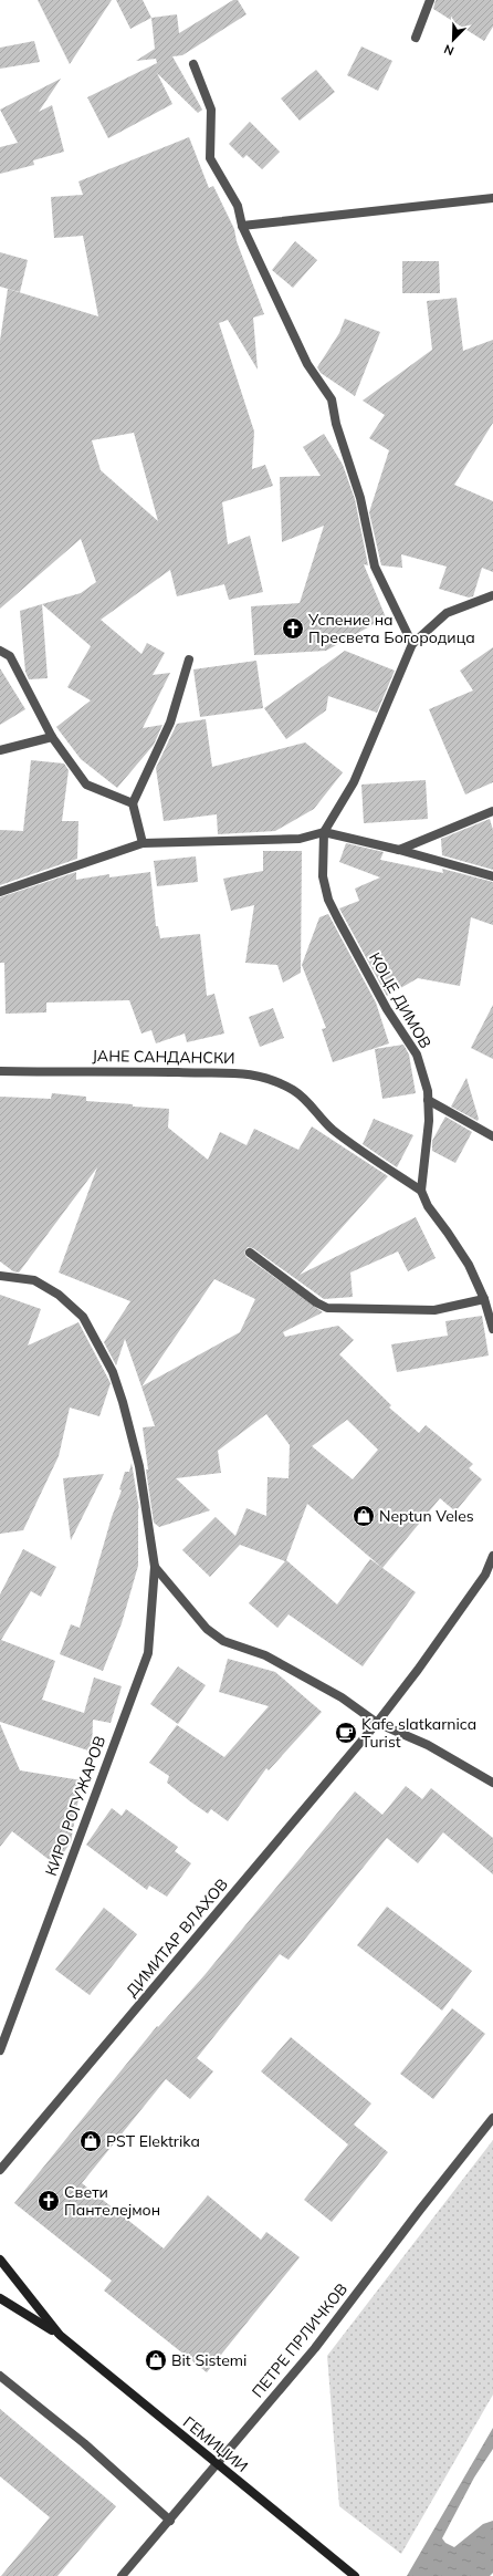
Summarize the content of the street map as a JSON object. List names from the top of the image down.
{
  "streets": {
    "main road": ["ГЕМИЏИИ"],
    "street": [
      "КОЦЕ ДИМОВ",
      "ЈАНЕ САНДАНСКИ",
      "КИРО РОГУЖАРОВ",
      "ДИМИТАР ВЛАХОВ",
      "ПЕТРЕ ПРЛИЧКОВ"
    ]
  },
  "crossings": [
    ["КОЦЕ ДИМОВ", "ЈАНЕ САНДАНСКИ"]
  ],
  "places": {
    "church": ["Успение на Пресвета Богородица", "Свети Пантелејмон"],
    "shop": ["Neptun Veles", "PST Elektrika", "Bit Sistemi"],
    "cafe": ["Kafe slatkarnica Turist"]
  },
  "north": "bottom left"
}
